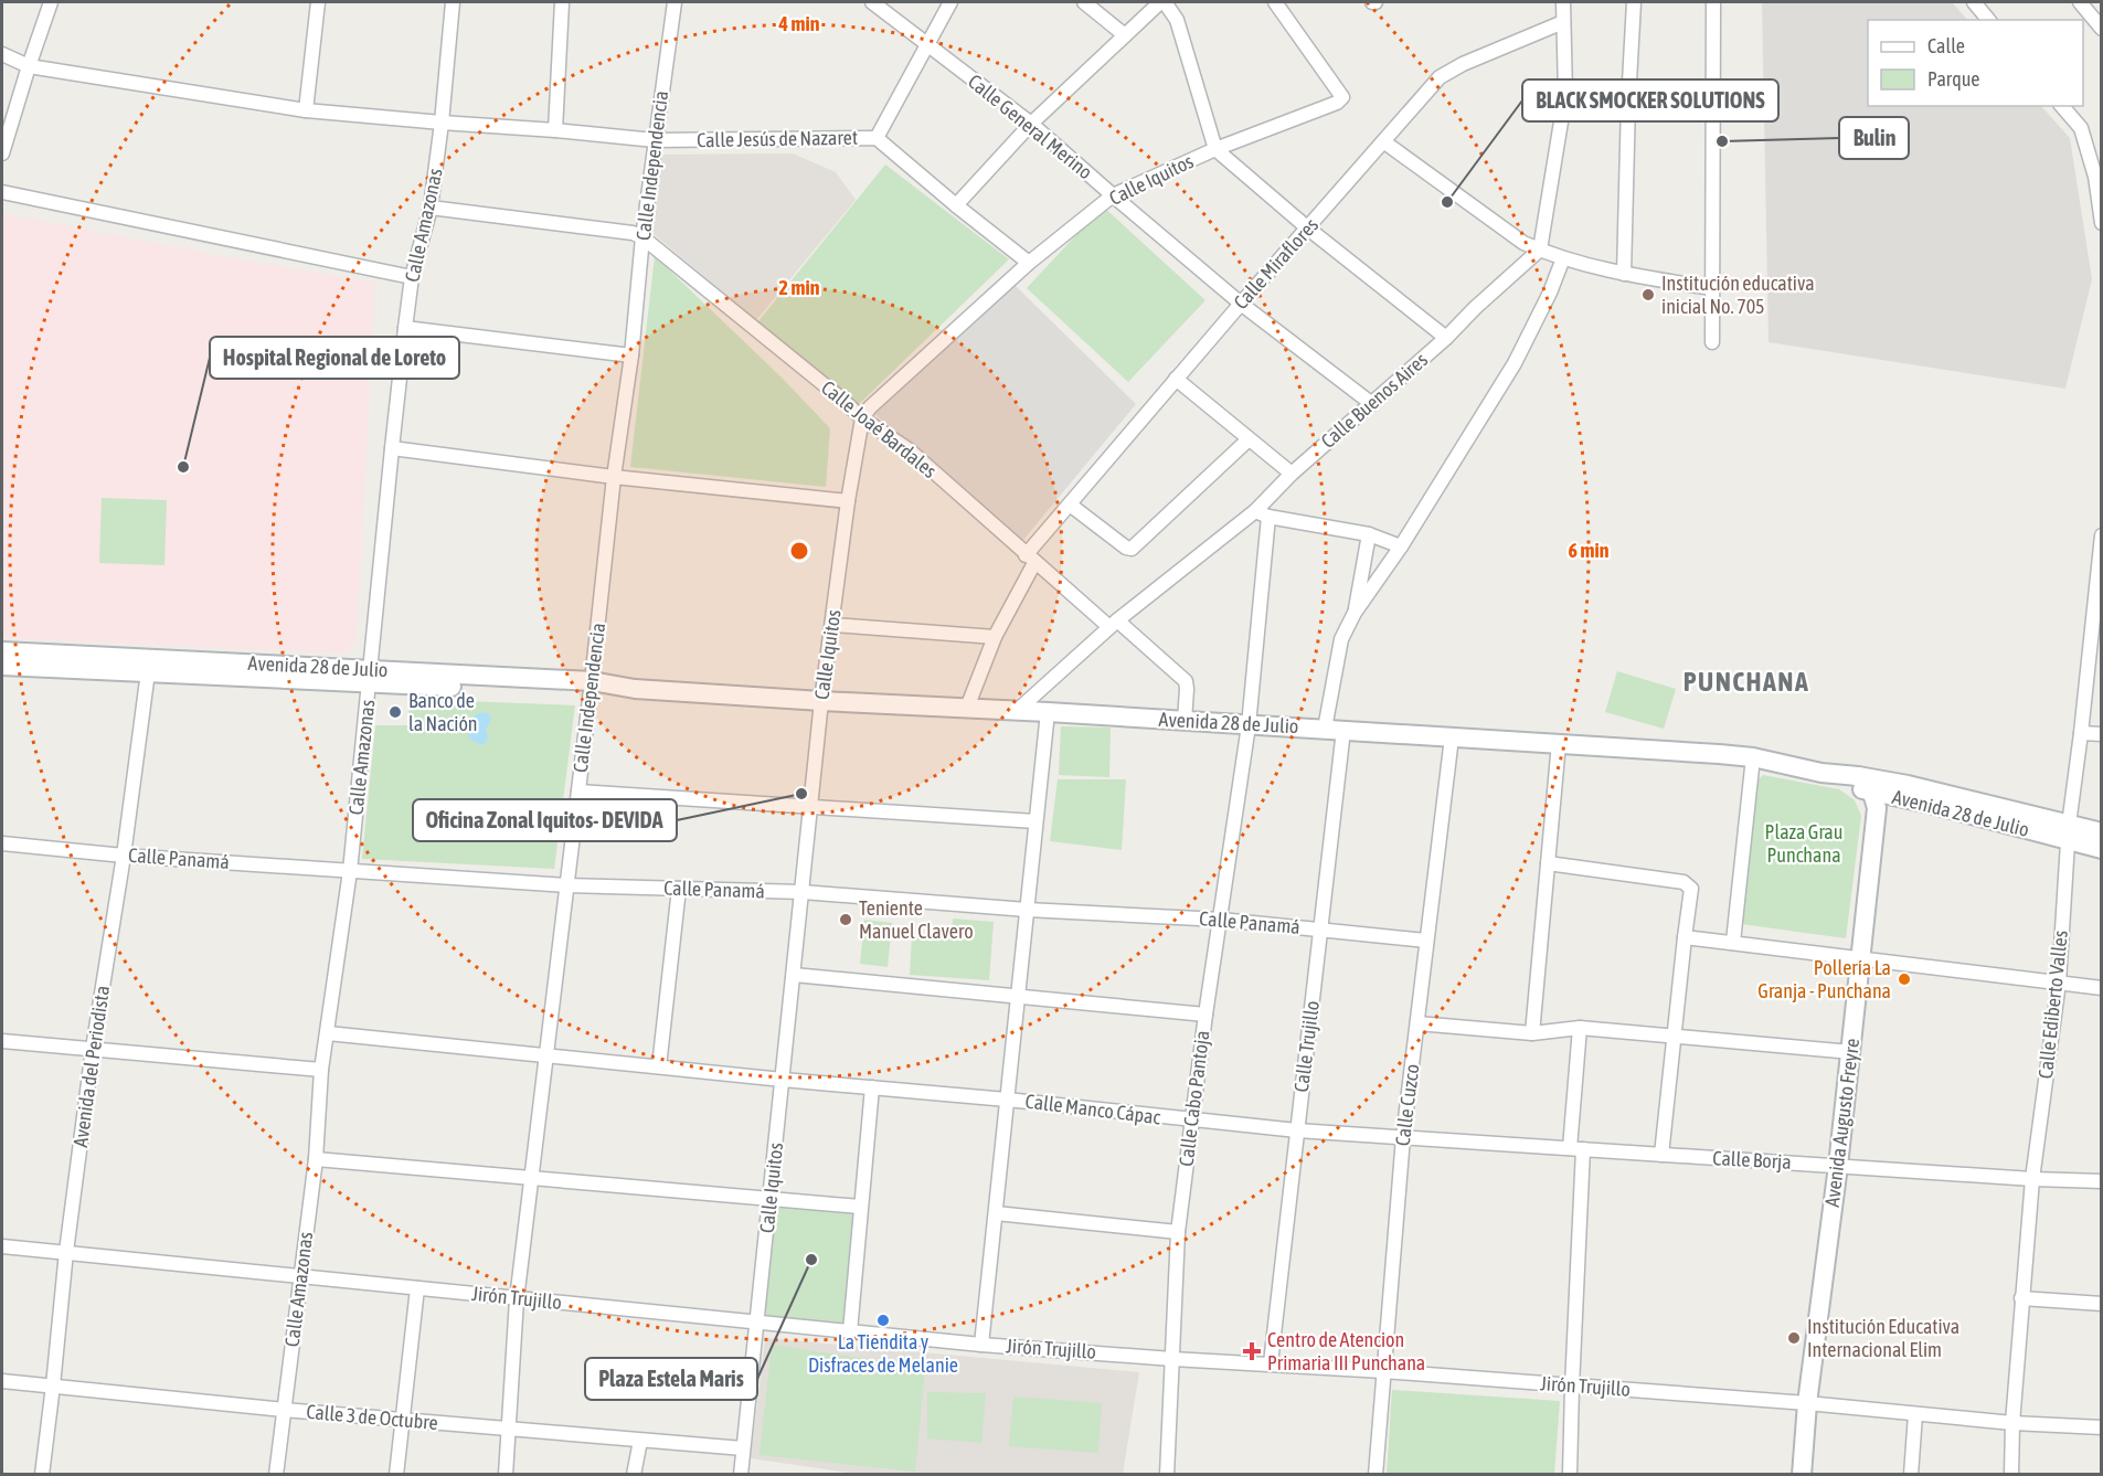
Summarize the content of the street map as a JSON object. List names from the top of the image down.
{
  "streets": {
    "main road": ["Avenida 28 de Julio", "Avenida Augusto Freyre"],
    "street": [
      "Calle General Merino",
      "Calle Jesús de Nazaret",
      "Calle Independencia",
      "Calle Iquitos",
      "Calle Amazonas",
      "Calle Miraflores",
      "Calle Buenos Aires",
      "Calle Joaé Bardales",
      "Calle Panamá",
      "Calle Ediberto Valles",
      "Calle Trujillo",
      "Avenida del Periodista",
      "Calle Cabo Pantoja",
      "Calle Cuzco",
      "Calle Manco Cápac",
      "Calle Borja",
      "Jirón Trujillo",
      "Calle 3 de Octubre"
    ]
  },
  "crossings": [
    ["Calle General Merino", "Calle Iquitos"],
    ["Calle General Merino", "Calle Miraflores"],
    ["Calle General Merino", "Calle Buenos Aires"],
    ["Calle Jesús de Nazaret", "Calle Independencia"],
    ["Calle Jesús de Nazaret", "Calle Iquitos"],
    ["Calle Jesús de Nazaret", "Calle Amazonas"],
    ["Calle Independencia", "Calle Joaé Bardales"],
    ["Calle Independencia", "Avenida 28 de Julio"],
    ["Calle Independencia", "Calle Panamá"],
    ["Calle Independencia", "Calle Manco Cápac"],
    ["Calle Independencia", "Jirón Trujillo"],
    ["Calle Independencia", "Calle 3 de Octubre"],
    ["Calle Iquitos", "Calle Joaé Bardales"],
    ["Calle Iquitos", "Avenida 28 de Julio"],
    ["Calle Iquitos", "Calle Panamá"],
    ["Calle Iquitos", "Calle Manco Cápac"],
    ["Calle Iquitos", "Jirón Trujillo"],
    ["Calle Iquitos", "Calle 3 de Octubre"],
    ["Calle Amazonas", "Avenida 28 de Julio"],
    ["Calle Amazonas", "Calle Panamá"],
    ["Calle Amazonas", "Calle Manco Cápac"],
    ["Calle Amazonas", "Jirón Trujillo"],
    ["Calle Amazonas", "Calle 3 de Octubre"],
    ["Calle Miraflores", "Calle Joaé Bardales"],
    ["Calle Miraflores", "Avenida 28 de Julio"],
    ["Calle Buenos Aires", "Calle Joaé Bardales"],
    ["Calle Buenos Aires", "Avenida 28 de Julio"],
    ["Calle Joaé Bardales", "Avenida 28 de Julio"],
    ["Avenida 28 de Julio", "Calle Ediberto Valles"],
    ["Avenida 28 de Julio", "Calle Trujillo"],
    ["Avenida 28 de Julio", "Avenida del Periodista"],
    ["Avenida 28 de Julio", "Calle Cabo Pantoja"],
    ["Avenida 28 de Julio", "Calle Cuzco"],
    ["Avenida 28 de Julio", "Avenida Augusto Freyre"],
    ["Calle Panamá", "Calle Trujillo"],
    ["Calle Panamá", "Avenida del Periodista"],
    ["Calle Panamá", "Calle Cabo Pantoja"],
    ["Calle Panamá", "Calle Cuzco"],
    ["Calle Ediberto Valles", "Calle Borja"],
    ["Calle Ediberto Valles", "Jirón Trujillo"],
    ["Calle Trujillo", "Calle Manco Cápac"],
    ["Calle Trujillo", "Jirón Trujillo"],
    ["Avenida del Periodista", "Jirón Trujillo"],
    ["Avenida del Periodista", "Calle 3 de Octubre"],
    ["Calle Cabo Pantoja", "Calle Manco Cápac"],
    ["Calle Cabo Pantoja", "Jirón Trujillo"],
    ["Calle Cuzco", "Calle Manco Cápac"],
    ["Calle Cuzco", "Calle Borja"],
    ["Calle Cuzco", "Jirón Trujillo"],
    ["Calle Manco Cápac", "Calle Borja"],
    ["Avenida Augusto Freyre", "Calle Borja"],
    ["Avenida Augusto Freyre", "Jirón Trujillo"]
  ],
  "districts": ["PUNCHANA"],
  "parks": ["Plaza Grau Punchana"],
  "places": {
    "other": [
      "Bulin",
      "BLACK SMOCKER SOLUTIONS",
      "Institución educativa inicial No. 705",
      "Hospital Regional de Loreto",
      "Banco de la Nación",
      "Oficina Zonal Iquitos- DEVIDA",
      "Teniente Manuel Clavero",
      "Pollería La Granja - Punchana",
      "Plaza Estela Maris",
      "La Tiendita y Disfraces de Melanie",
      "Institución Educativa Internacional Elim"
    ],
    "health": ["Centro de Atencion Primaria III Punchana"]
  },
  "legend": ["Calle", "Parque"],
  "rings": ["4 min", "2 min", "6 min"]
}
